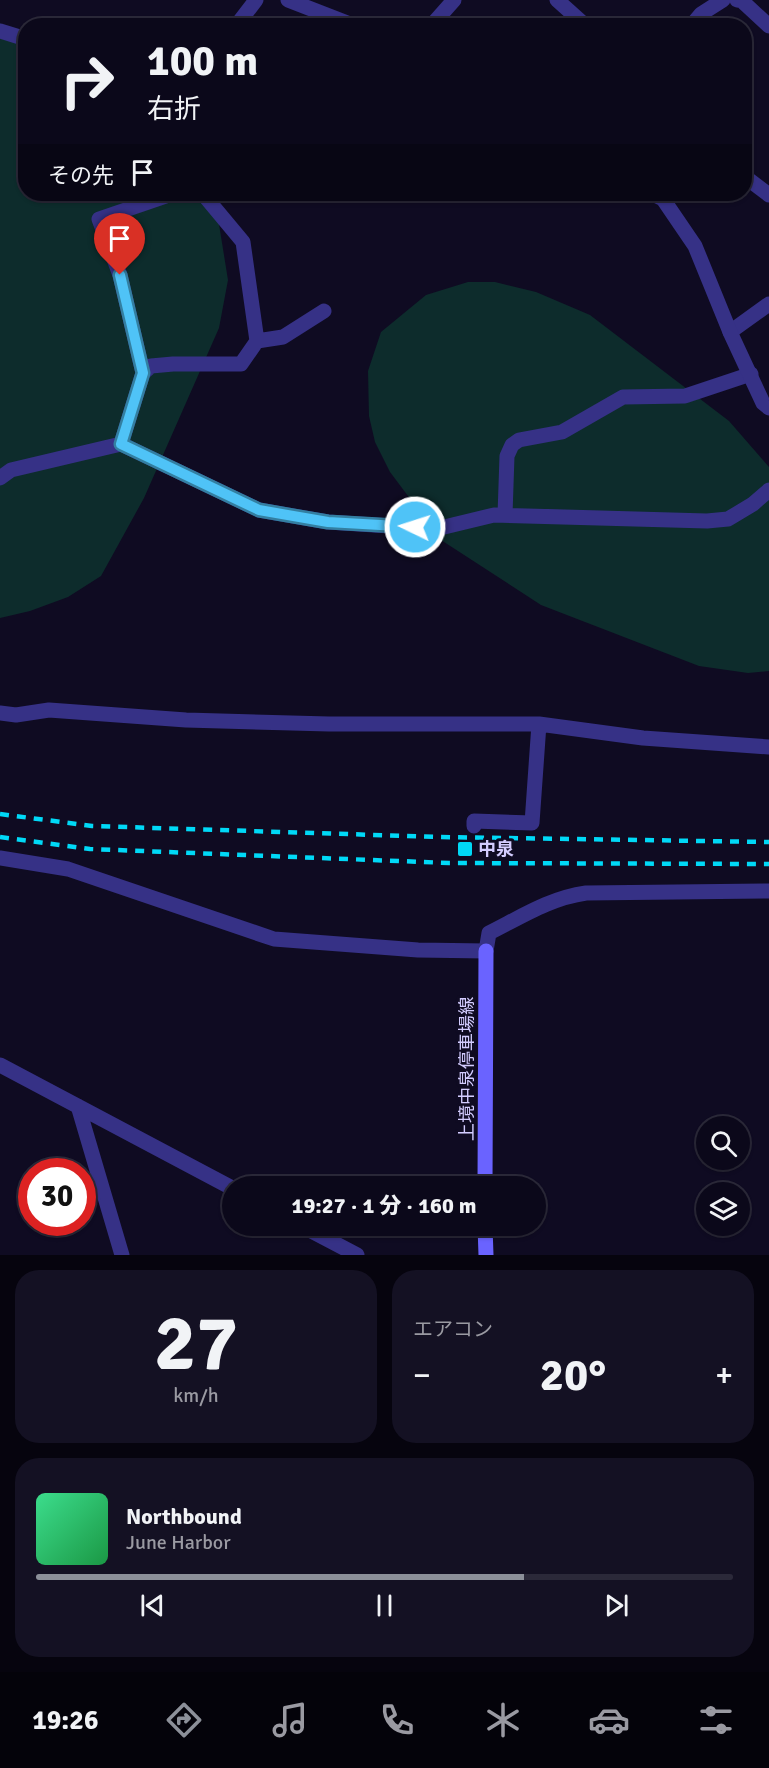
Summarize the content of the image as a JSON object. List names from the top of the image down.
{
  "streets": {
    "main road": ["上境中泉停車場線"]
  },
  "places": {
    "transit": ["中泉"]
  },
  "page": {
    "turn": ["100 m", "右折"],
    "then": "その先",
    "limit": "30",
    "trip": "19:27 · 1 分 · 160 m",
    "tile": [
      ["27", "km/h"],
      "エアコン"
    ],
    "heat": ["−", "20°", "+"],
    "song": ["Northbound", "June Harbor"],
    "tabs": "19:26"
  }
}
